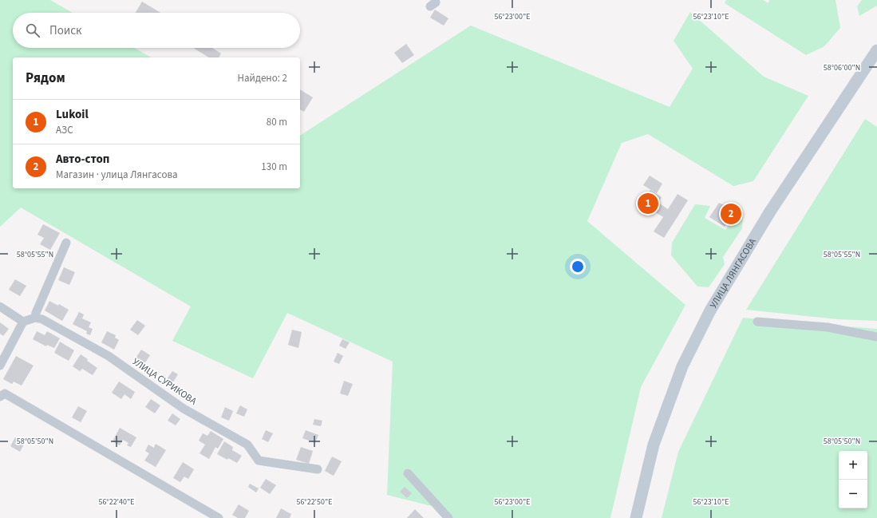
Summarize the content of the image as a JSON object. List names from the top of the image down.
{
  "streets": {
    "main road": ["УЛИЦА ЛЯНГАСОВА"],
    "street": ["УЛИЦА СУРИКОВА"]
  },
  "page": {
    "search": "Поиск",
    "heading": ["Рядом", "Найдено: 2"],
    "list": [
      {
        "mark": "1",
        "name": "Lukoil",
        "note": "АЗС",
        "value": "80 m"
      },
      {
        "mark": "2",
        "name": "Авто-стоп",
        "note": "Магазин · улица Лянгасова",
        "value": "130 m"
      }
    ],
    "pins": ["1", "2"],
    "map_buttons": ["+", "−"]
  },
  "coordinates": [
    "56°23'00\"E",
    "56°23'10\"E",
    "58°06'00\"N",
    "58°05'55\"N",
    "58°05'50\"N",
    "56°22'40\"E",
    "56°22'50\"E"
  ]
}
